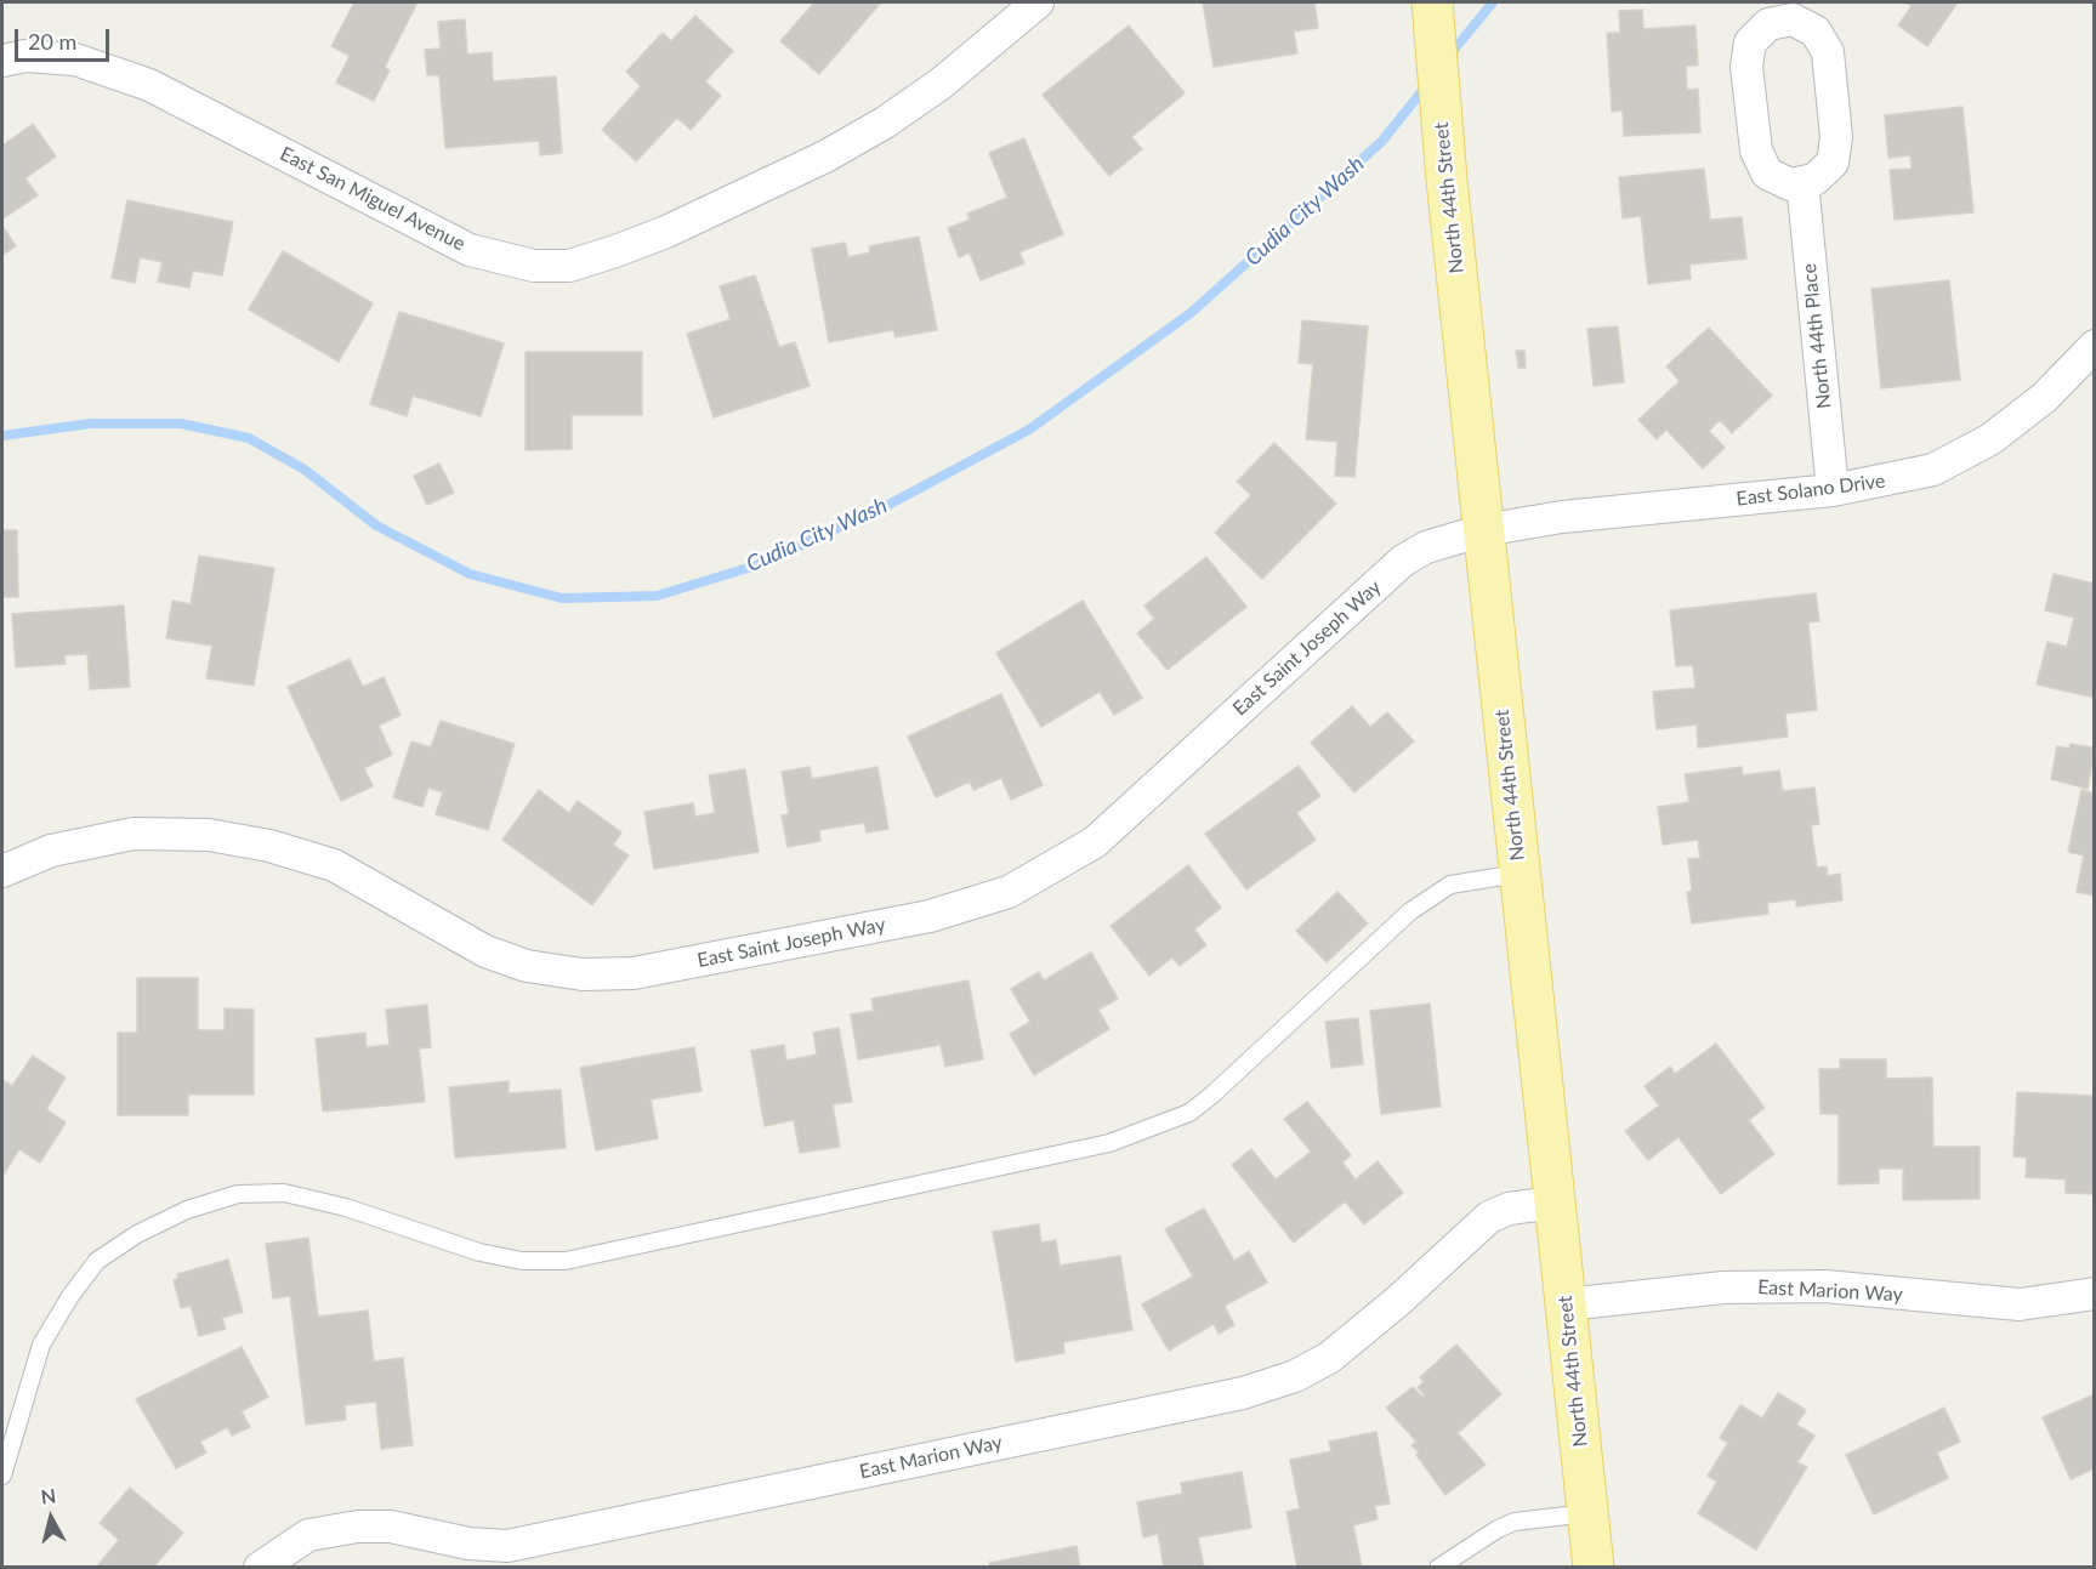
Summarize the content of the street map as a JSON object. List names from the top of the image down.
{
  "streets": {
    "main road": ["North 44th Street"],
    "street": [
      "East San Miguel Avenue",
      "North 44th Place",
      "East Solano Drive",
      "East Saint Joseph Way",
      "East Marion Way"
    ]
  },
  "crossings": [
    ["North 44th Street", "East Solano Drive"],
    ["North 44th Street", "East Saint Joseph Way"],
    ["North 44th Street", "East Marion Way"],
    ["North 44th Place", "East Solano Drive"],
    ["East Solano Drive", "East Saint Joseph Way"]
  ],
  "water": ["Cudia City Wash"],
  "scale_bar": "20 m",
  "north": "top"
}
